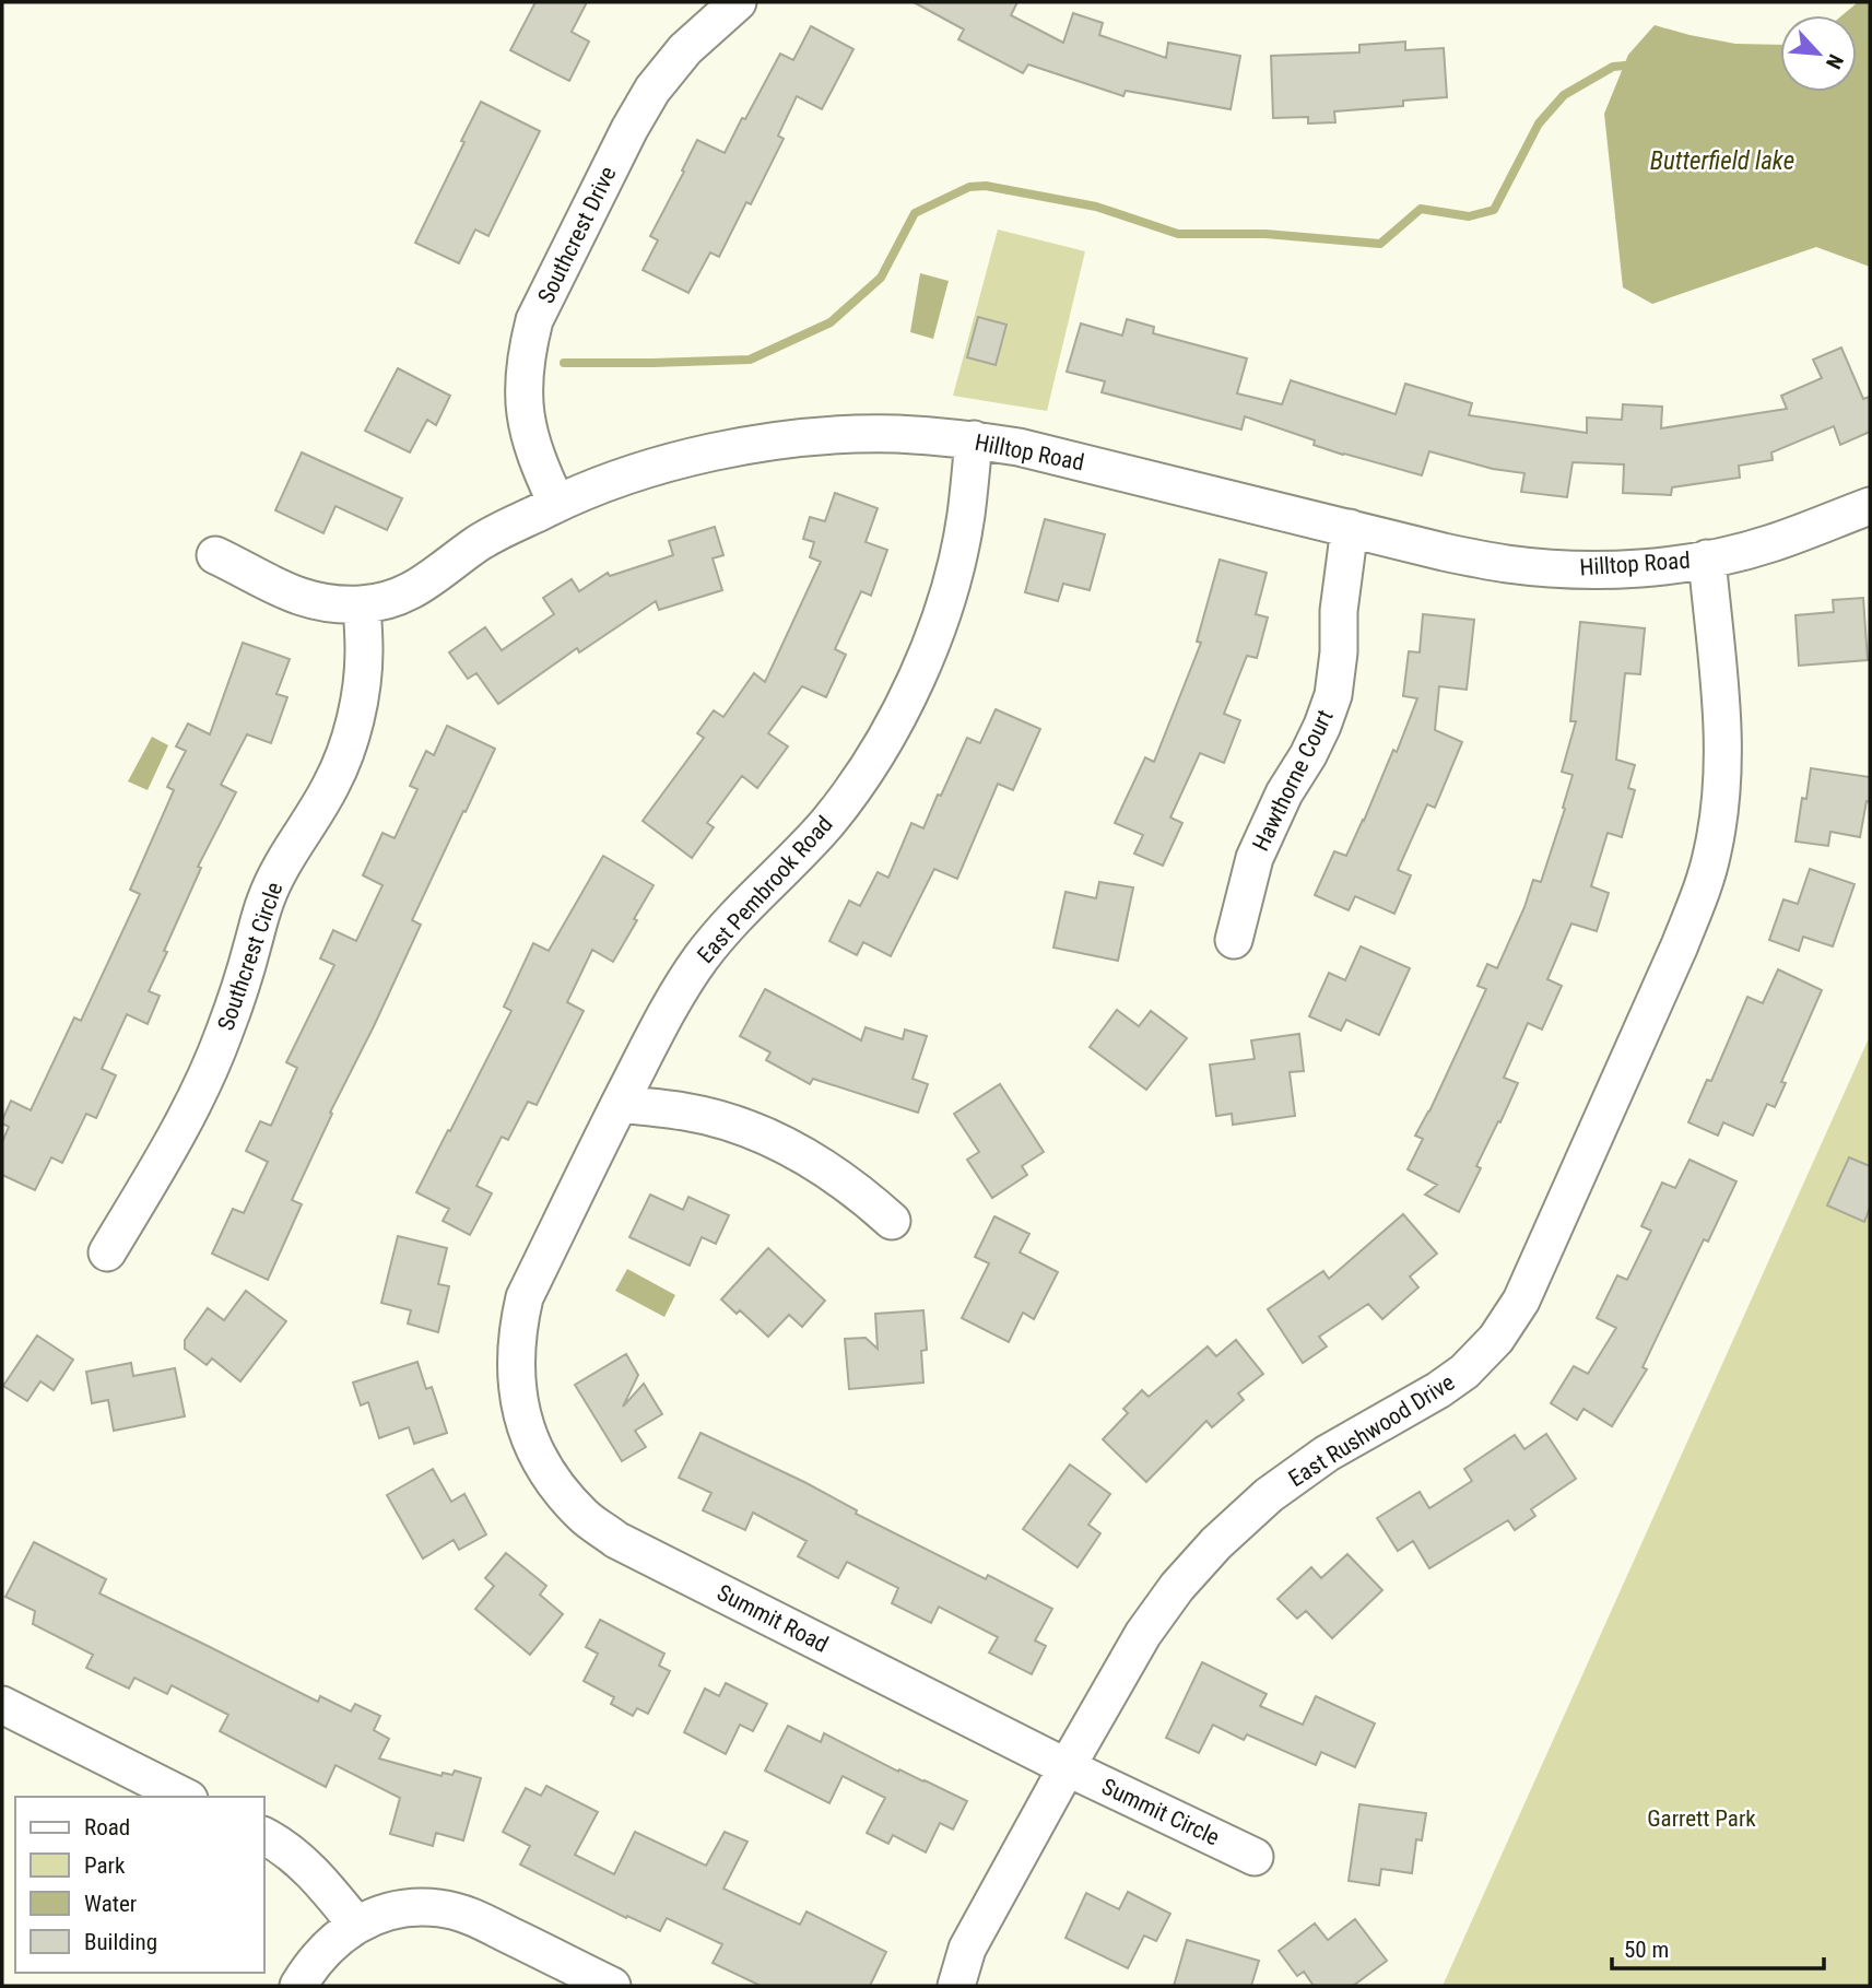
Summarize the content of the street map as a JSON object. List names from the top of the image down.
{
  "streets": {
    "street": [
      "Southcrest Drive",
      "Hilltop Road",
      "Hawthorne Court",
      "East Pembrook Road",
      "Southcrest Circle",
      "East Rushwood Drive",
      "Summit Road",
      "Summit Circle"
    ]
  },
  "crossings": [
    ["Southcrest Drive", "Hilltop Road"],
    ["Hilltop Road", "Hawthorne Court"],
    ["Hilltop Road", "East Pembrook Road"],
    ["Hilltop Road", "Southcrest Circle"],
    ["Hilltop Road", "East Rushwood Drive"],
    ["East Pembrook Road", "Summit Road"],
    ["East Rushwood Drive", "Summit Road"],
    ["East Rushwood Drive", "Summit Circle"],
    ["Summit Road", "Summit Circle"]
  ],
  "water": ["Butterfield lake"],
  "parks": ["Garrett Park"],
  "legend": [
    "Road",
    "Park",
    "Water",
    "Building"
  ],
  "scale_bar": "50 m",
  "north": "bottom right"
}
